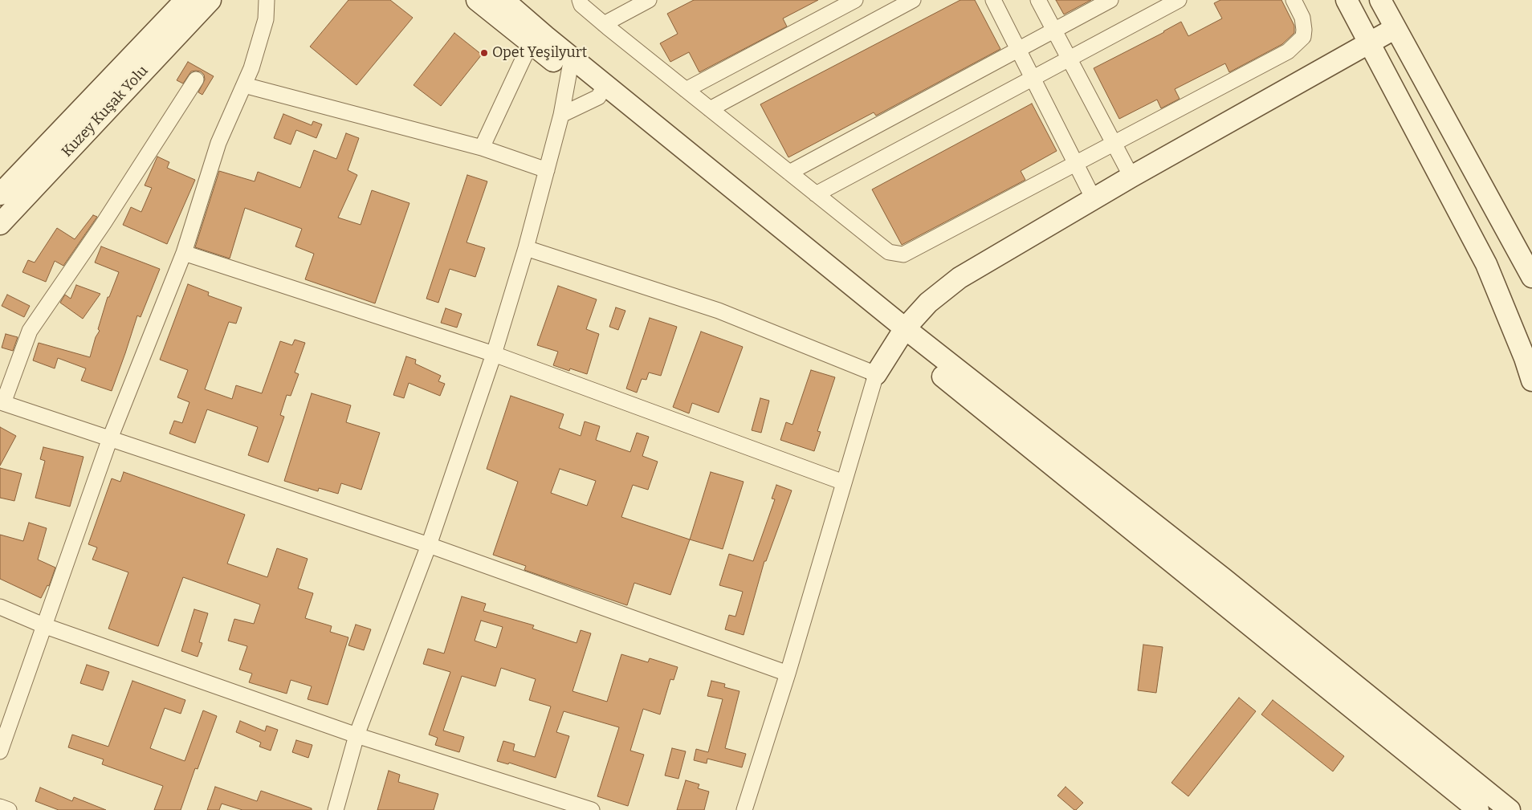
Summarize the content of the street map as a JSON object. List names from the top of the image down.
{
  "streets": {
    "street": ["Kuzey Kuşak Yolu"]
  },
  "places": ["Opet Yeşilyurt"]
}
